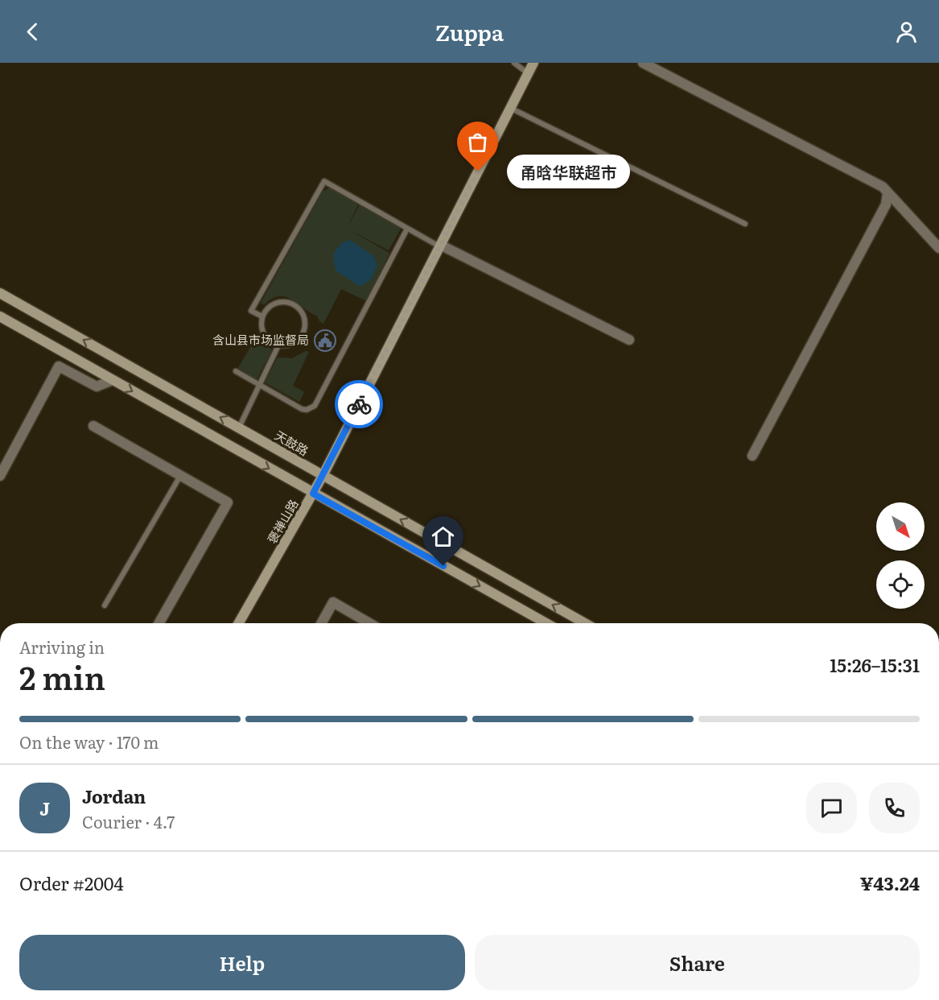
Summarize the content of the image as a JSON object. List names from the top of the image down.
{
  "streets": {
    "main road": ["天鼓路", "褒禅山路"]
  },
  "crossings": [
    ["天鼓路", "褒禅山路"]
  ],
  "places": {
    "other": ["甬晗华联超市"],
    "public building": ["含山县市场监督局"]
  },
  "north": "bottom right",
  "page": {
    "header": "Zuppa",
    "bubble": "甬晗华联超市",
    "heading": ["2 min", "Arriving in", "15:26–15:31"],
    "panel": [
      "Jordan",
      "Courier · 4.7",
      "Order #2004",
      "¥43.24"
    ],
    "bar": "On the way · 170 m",
    "round": "J",
    "buttons": ["Help", "Share"]
  }
}
